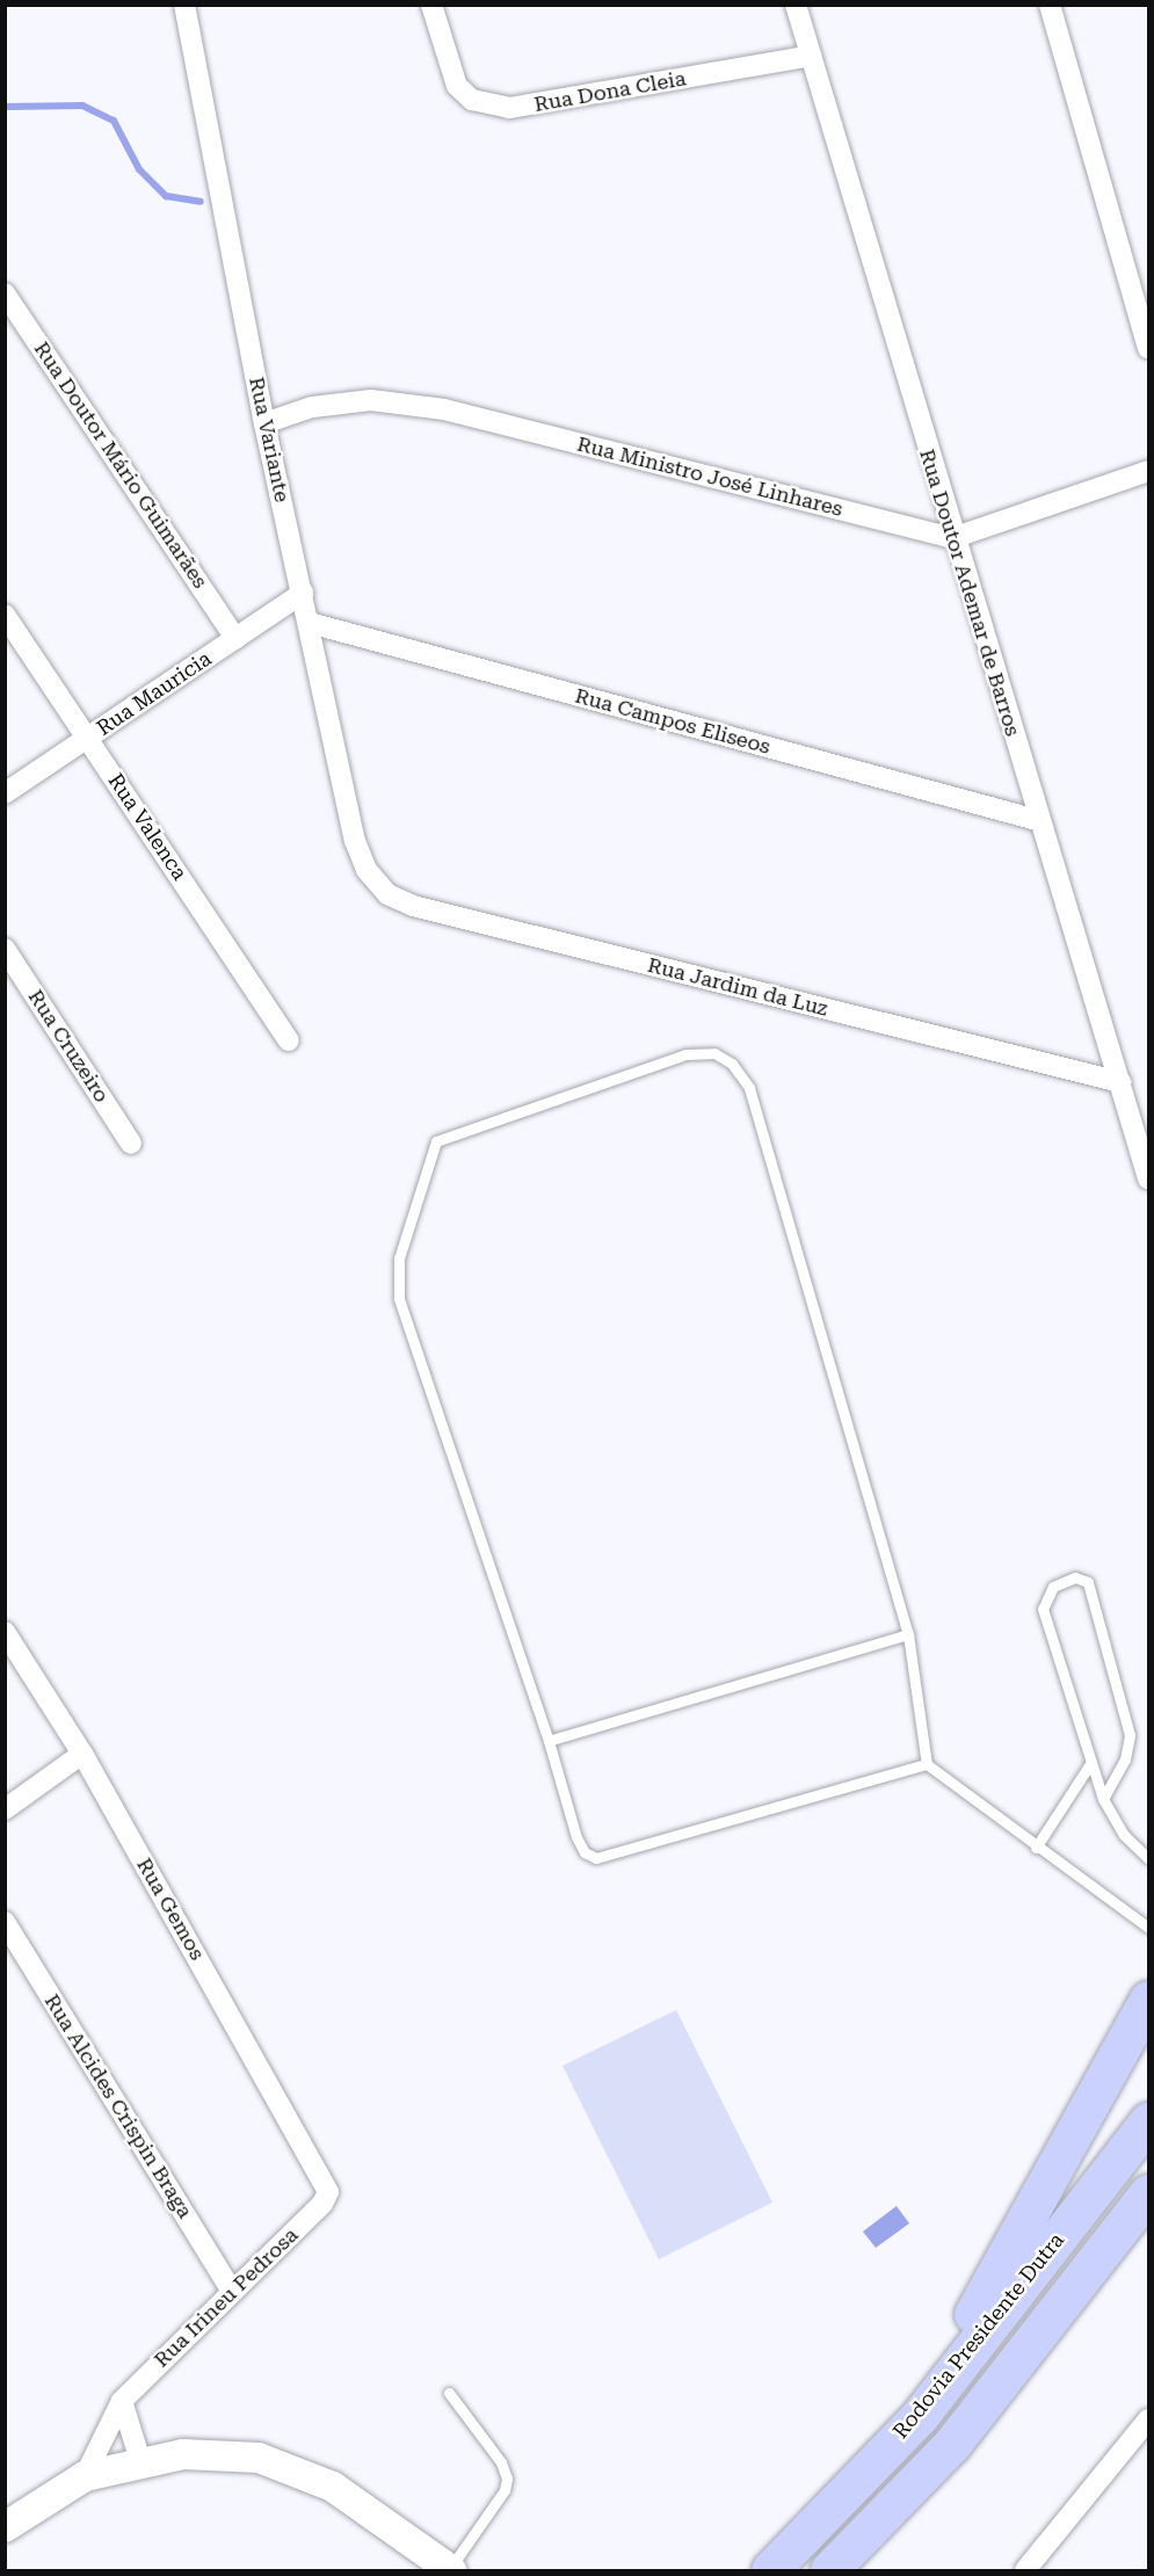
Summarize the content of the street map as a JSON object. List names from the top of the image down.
{
  "streets": {
    "highway": ["Rodovia Presidente Dutra"],
    "street": [
      "Rua Dona Cleia",
      "Rua Variante",
      "Rua Doutor Mário Guimarães",
      "Rua Ministro José Linhares",
      "Rua Doutor Ademar de Barros",
      "Rua Mauricia",
      "Rua Campos Eliseos",
      "Rua Valenca",
      "Rua Jardim da Luz",
      "Rua Cruzeiro",
      "Rua Gemos",
      "Rua Alcides Crispin Braga",
      "Rua Irineu Pedrosa"
    ]
  },
  "crossings": [
    ["Rua Dona Cleia", "Rua Doutor Ademar de Barros"],
    ["Rua Variante", "Rua Ministro José Linhares"],
    ["Rua Variante", "Rua Mauricia"],
    ["Rua Variante", "Rua Campos Eliseos"],
    ["Rua Variante", "Rua Jardim da Luz"],
    ["Rua Doutor Mário Guimarães", "Rua Mauricia"],
    ["Rua Ministro José Linhares", "Rua Doutor Ademar de Barros"],
    ["Rua Doutor Ademar de Barros", "Rua Campos Eliseos"],
    ["Rua Doutor Ademar de Barros", "Rua Jardim da Luz"],
    ["Rua Mauricia", "Rua Valenca"],
    ["Rua Gemos", "Rua Irineu Pedrosa"],
    ["Rua Alcides Crispin Braga", "Rua Irineu Pedrosa"]
  ]
}
